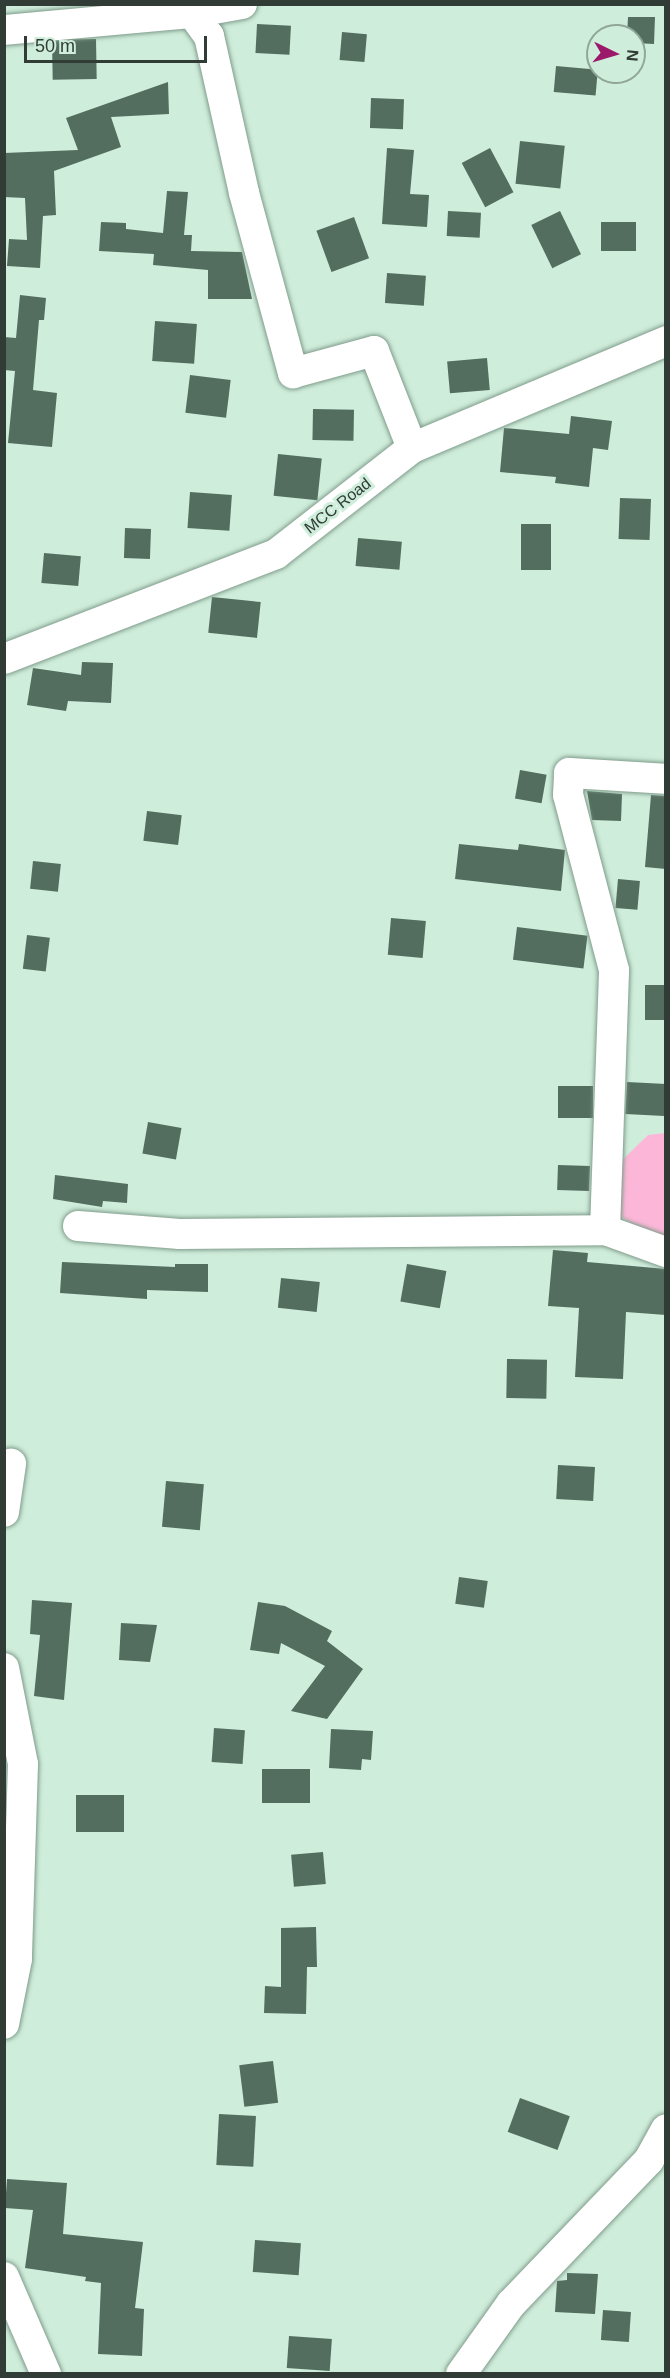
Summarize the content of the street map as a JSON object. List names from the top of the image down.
{
  "streets": {
    "street": ["MCC Road"]
  },
  "scale_bar": "50 m",
  "north": "right"
}
